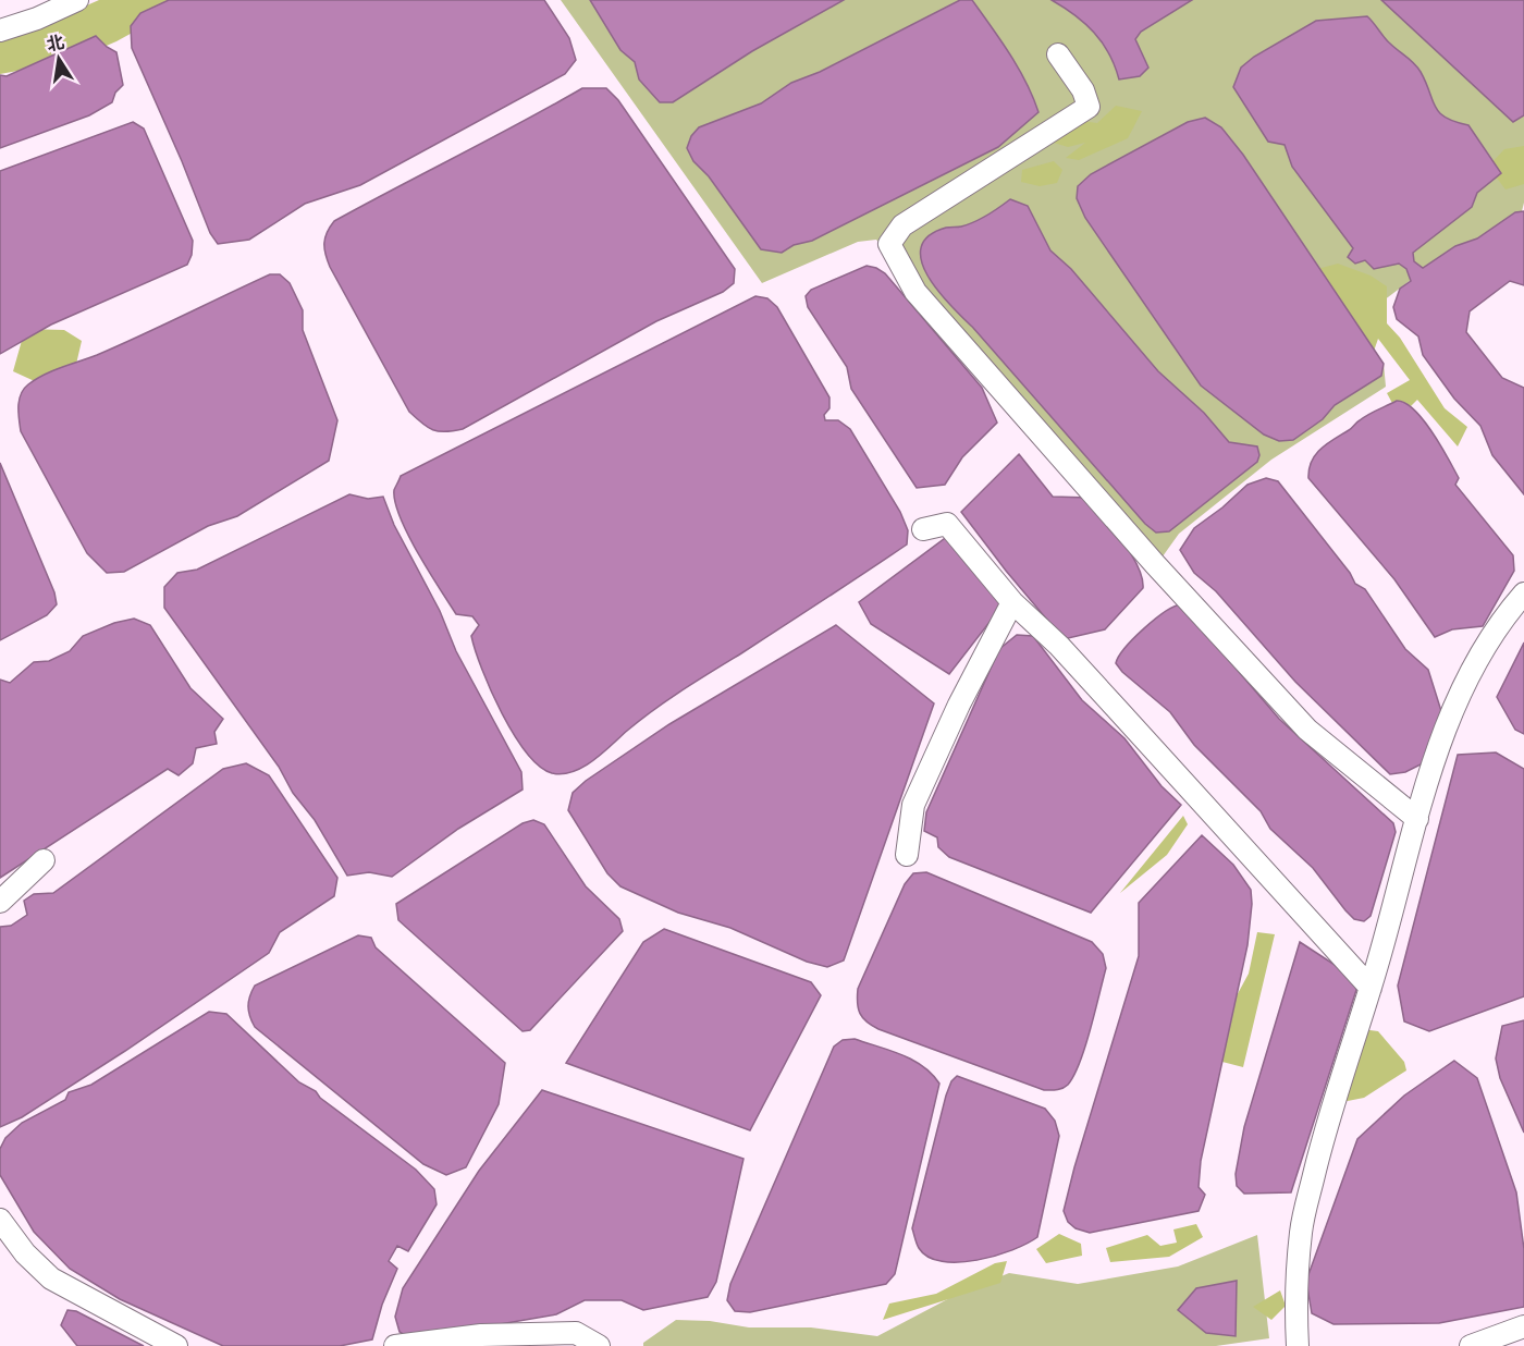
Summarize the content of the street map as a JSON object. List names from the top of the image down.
{
  "north": "top"
}
